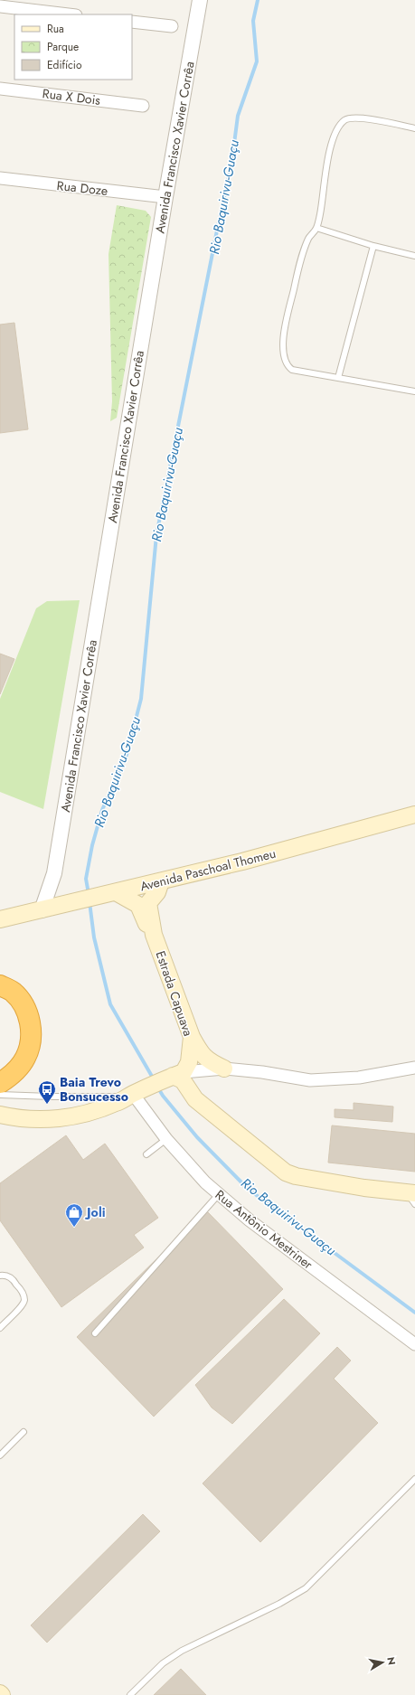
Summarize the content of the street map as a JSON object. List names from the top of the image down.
{
  "streets": {
    "main road": ["Avenida Paschoal Thomeu", "Estrada Capuava"],
    "street": [
      "Rua X Dois",
      "Avenida Francisco Xavier Corrêa",
      "Rua Doze",
      "Rua Antônio Mestriner"
    ]
  },
  "crossings": [
    ["Avenida Francisco Xavier Corrêa", "Rua Doze"],
    ["Avenida Francisco Xavier Corrêa", "Avenida Paschoal Thomeu"],
    ["Avenida Paschoal Thomeu", "Estrada Capuava"]
  ],
  "water": ["Rio Baquirivu-Guaçu"],
  "places": {
    "bus stop": ["Baia Trevo Bonsucesso"],
    "shop": ["Joli"]
  },
  "legend": ["Rua", "Parque", "Edifício"],
  "north": "right"
}
